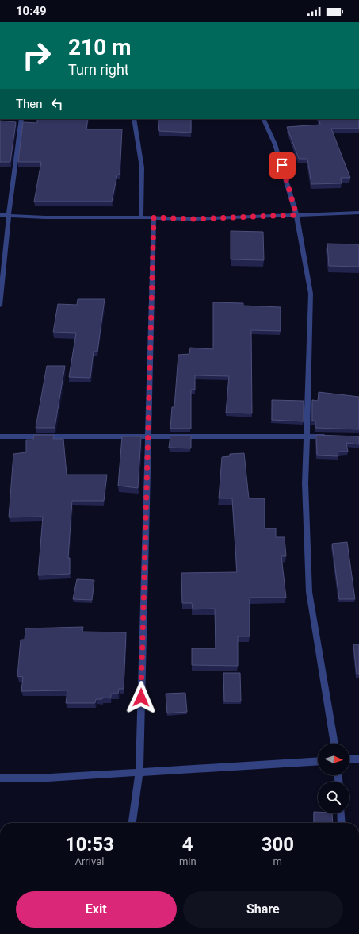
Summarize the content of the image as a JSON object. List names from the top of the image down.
{
  "north": "right",
  "page": {
    "status": "10:49",
    "turn": ["210 m", "Turn right"],
    "then": "Then",
    "eta": [
      "10:53",
      "Arrival",
      "4",
      "min",
      "300",
      "m"
    ],
    "buttons": ["Exit", "Share"]
  }
}
